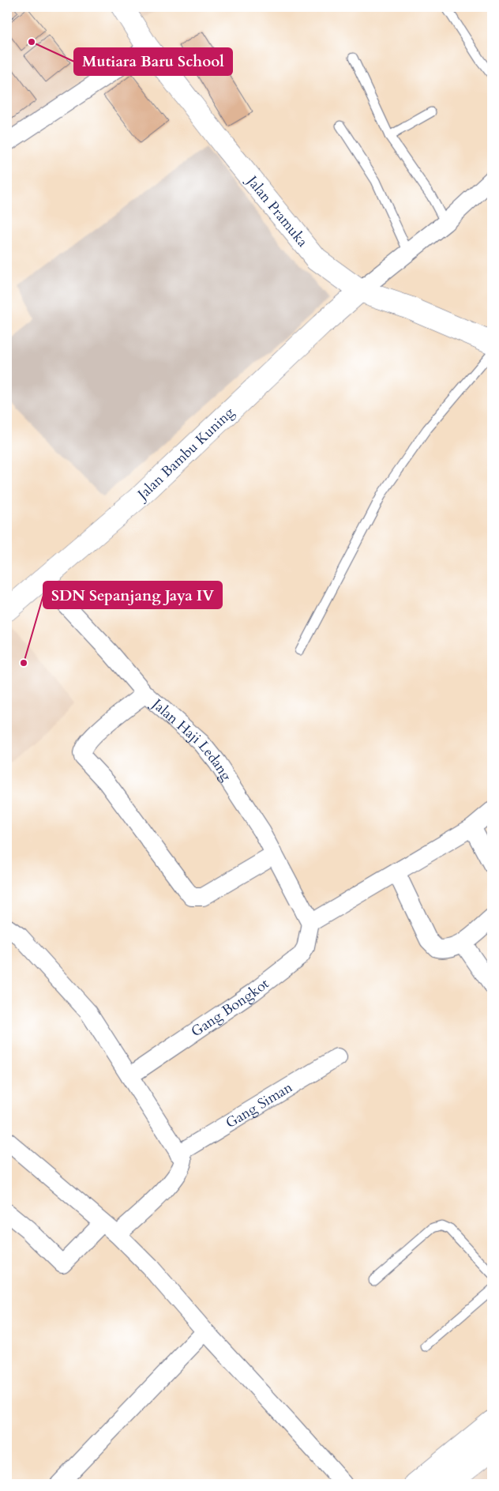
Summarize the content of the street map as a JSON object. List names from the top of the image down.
{
  "streets": {
    "street": [
      "Jalan Pramuka",
      "Jalan Bambu Kuning",
      "Jalan Haji Ledang",
      "Gang Bongkot",
      "Gang Siman"
    ]
  },
  "crossings": [
    ["Jalan Pramuka", "Jalan Bambu Kuning"],
    ["Jalan Bambu Kuning", "Jalan Haji Ledang"],
    ["Jalan Haji Ledang", "Gang Bongkot"]
  ],
  "places": ["Mutiara Baru School", "SDN Sepanjang Jaya IV"]
}
